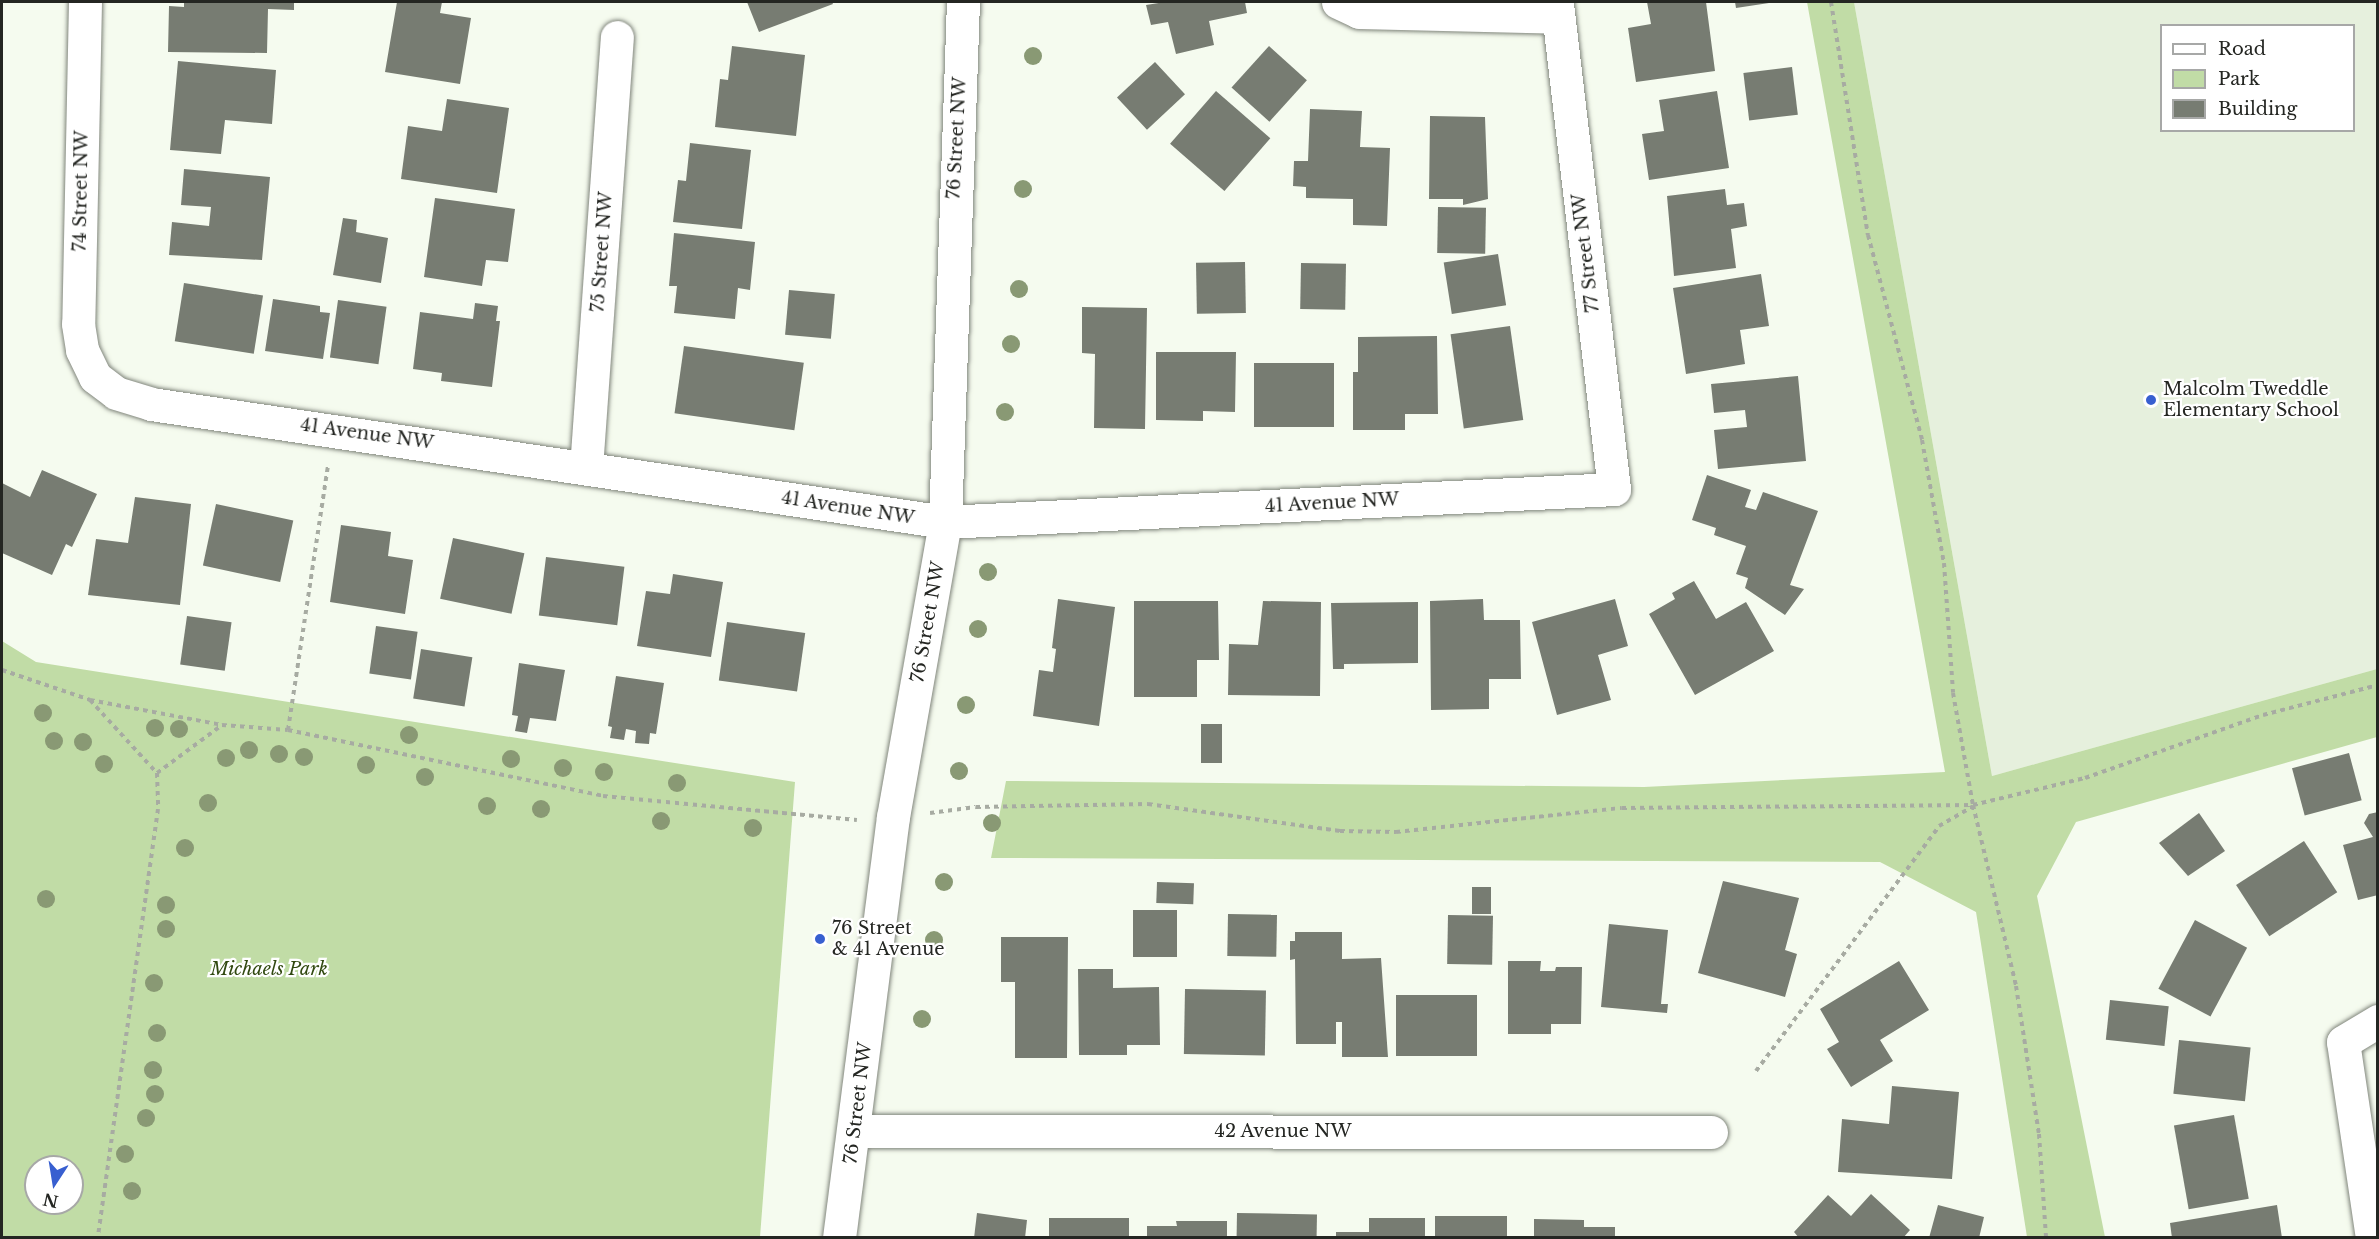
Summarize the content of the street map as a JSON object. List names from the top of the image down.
{
  "streets": {
    "street": [
      "76 Street NW",
      "74 Street NW",
      "75 Street NW",
      "77 Street NW",
      "41 Avenue NW",
      "42 Avenue NW"
    ]
  },
  "crossings": [
    ["76 Street NW", "41 Avenue NW"],
    ["76 Street NW", "42 Avenue NW"],
    ["74 Street NW", "41 Avenue NW"],
    ["75 Street NW", "41 Avenue NW"],
    ["77 Street NW", "41 Avenue NW"]
  ],
  "parks": ["Michaels Park"],
  "places": ["Malcolm Tweddle Elementary School", "76 Street & 41 Avenue"],
  "legend": ["Road", "Park", "Building"],
  "north": "bottom"
}
